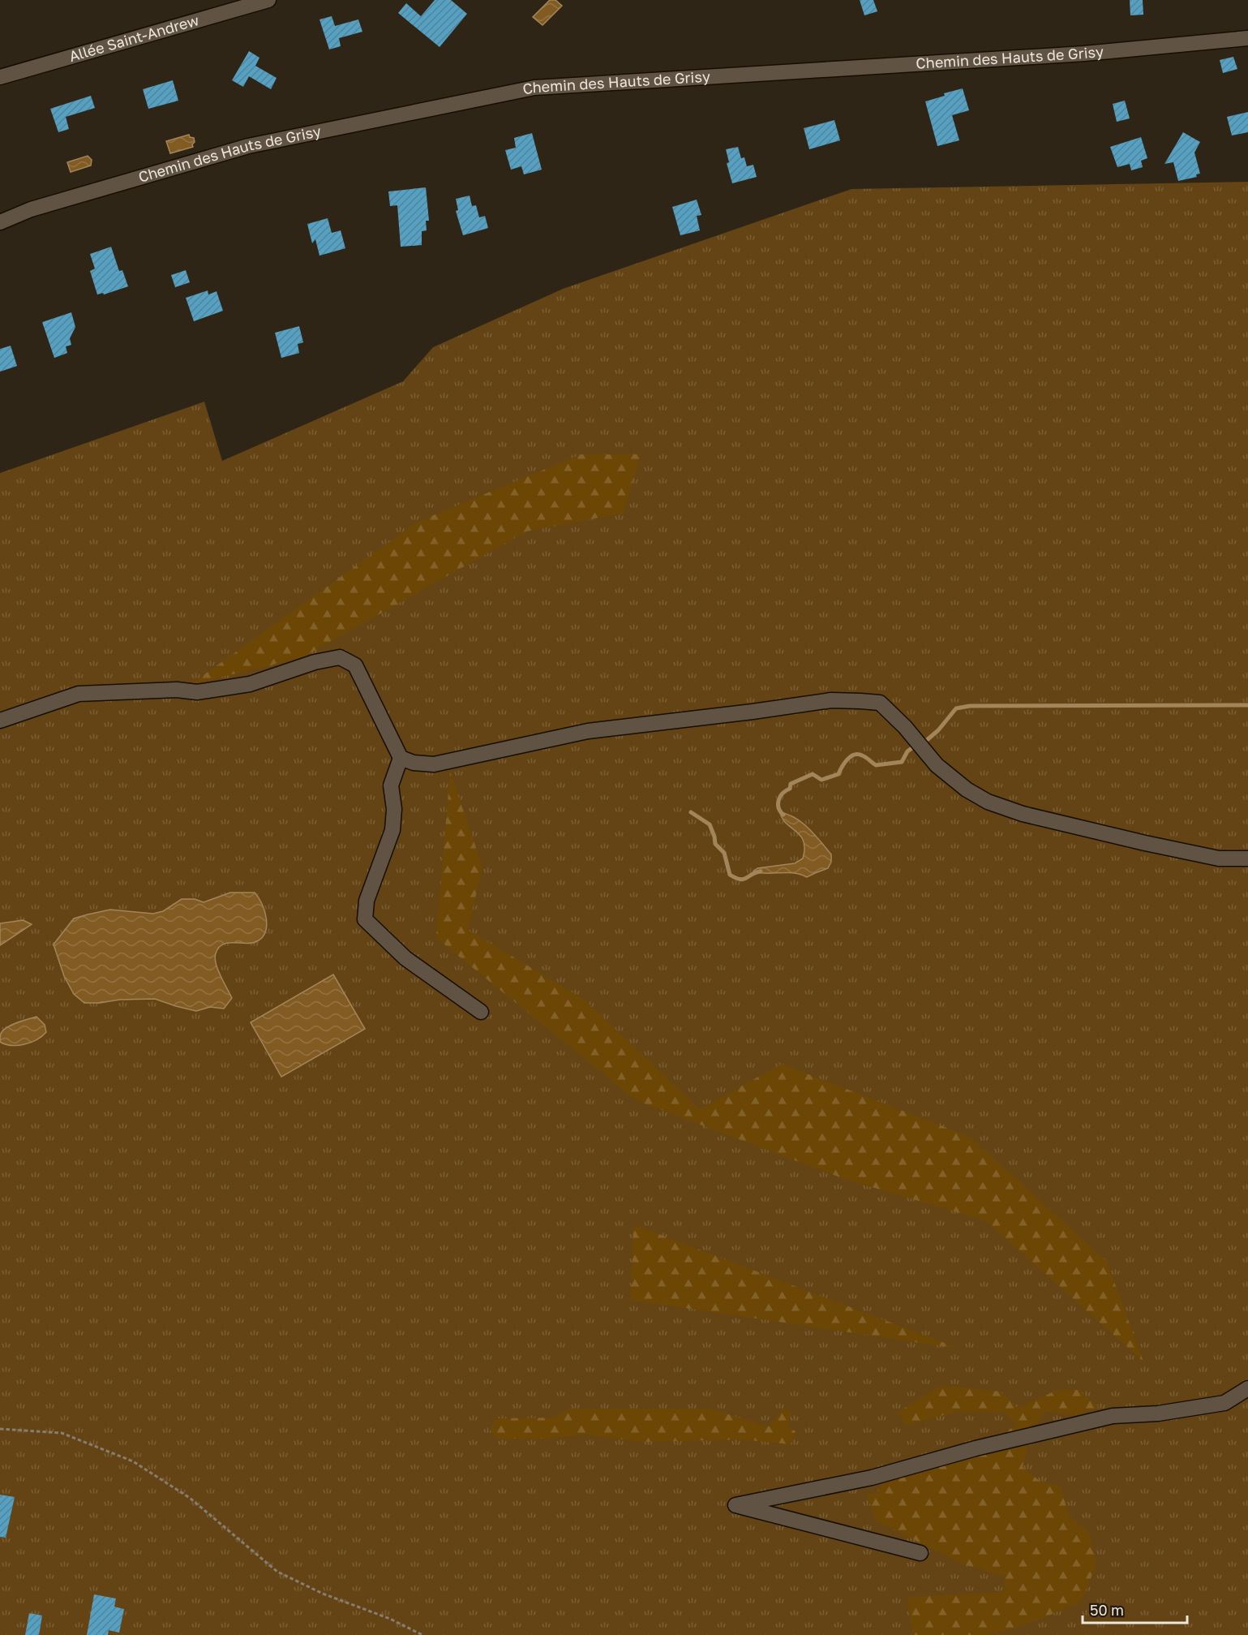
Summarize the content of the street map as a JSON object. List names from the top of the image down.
{
  "streets": {
    "street": ["Allée Saint-Andrew", "Chemin des Hauts de Grisy"]
  },
  "scale_bar": "50 m"
}
